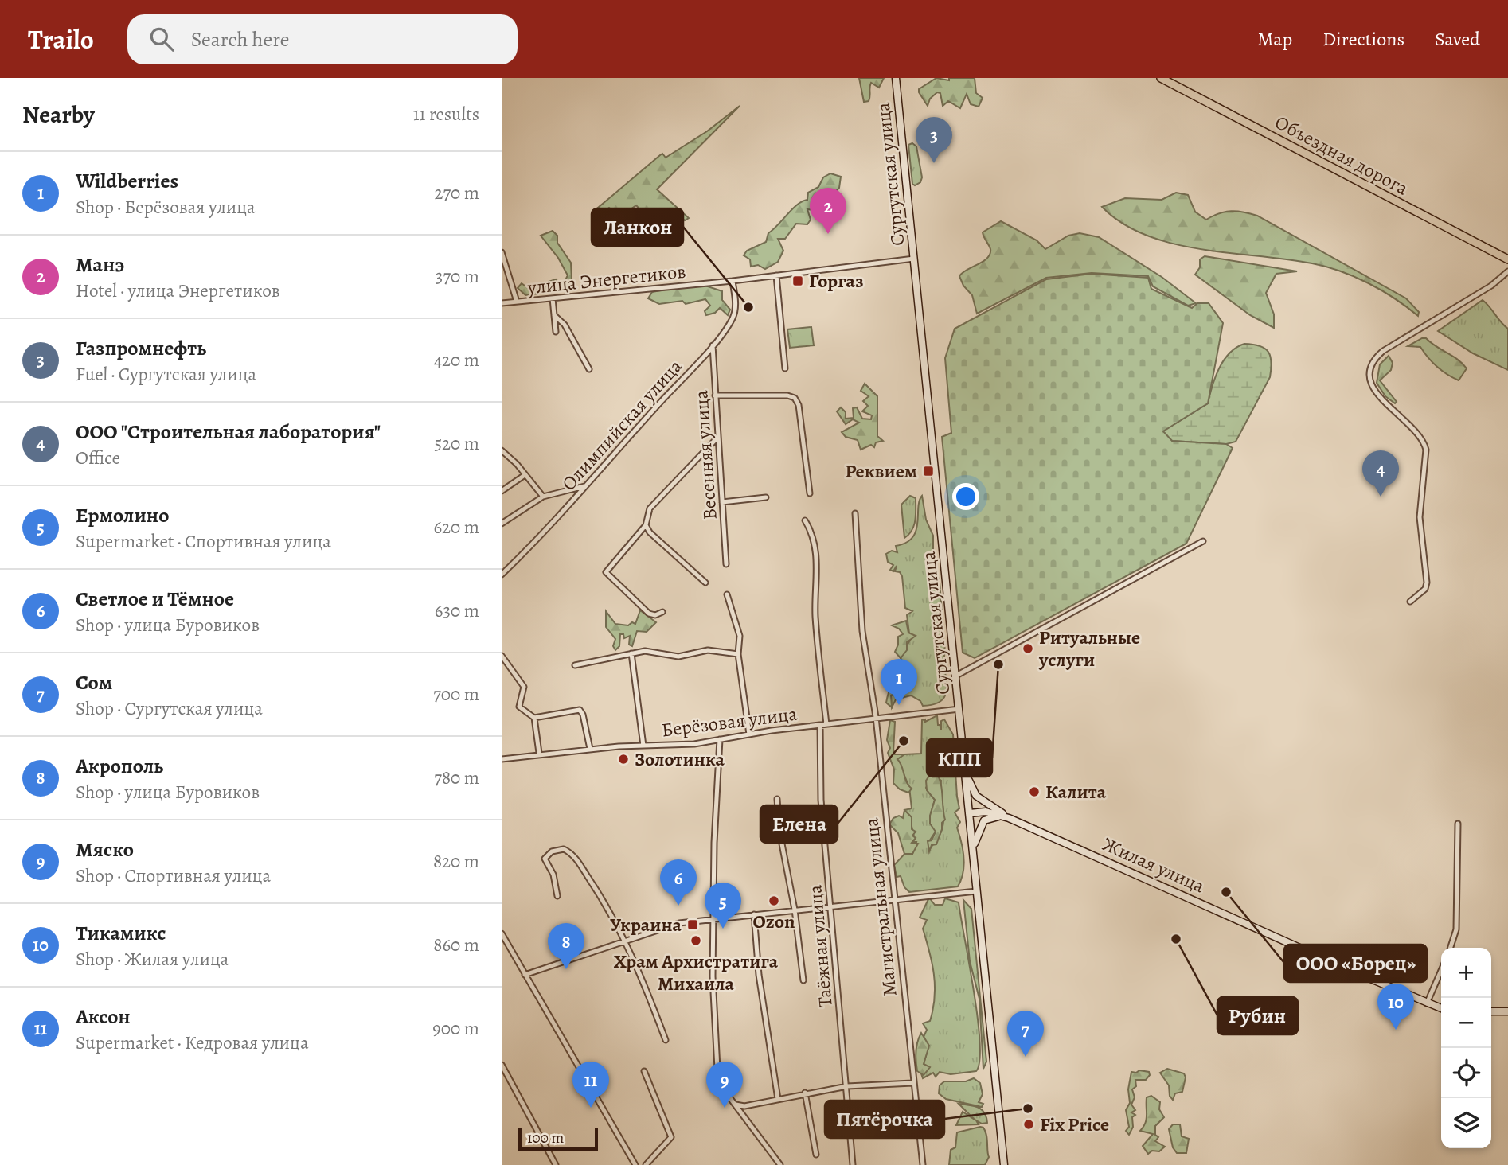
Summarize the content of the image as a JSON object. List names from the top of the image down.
{
  "streets": {
    "main road": ["Объездная дорога", "Сургутская улица", "Жилая улица"],
    "street": [
      "улица Энергетиков",
      "Олимпийская улица",
      "Весенняя улица",
      "Берёзовая улица",
      "Магистральная улица",
      "Таёжная улица"
    ]
  },
  "crossings": [
    ["Сургутская улица", "улица Энергетиков"],
    ["Сургутская улица", "Берёзовая улица"],
    ["Сургутская улица", "Жилая улица"],
    ["улица Энергетиков", "Олимпийская улица"],
    ["Олимпийская улица", "Весенняя улица"],
    ["Берёзовая улица", "Магистральная улица"],
    ["Берёзовая улица", "Таёжная улица"]
  ],
  "places": {
    "transit": ["Горгаз", "Реквием", "Украина"],
    "other": [
      "Ланкон",
      "Ритуальные услуги",
      "КПП",
      "Елена",
      "Золотинка",
      "Калита",
      "ООО «Борец»",
      "Ozon",
      "Рубин",
      "Храм Архистратига Михаила",
      "Пятёрочка",
      "Fix Price"
    ]
  },
  "scale_bar": "100 m",
  "page": {
    "header": "Trailo",
    "search": "Search here",
    "nav": ["Map", "Directions", "Saved"],
    "heading": ["Nearby", "11 results"],
    "pins": [
      "3",
      "2",
      "4",
      "1",
      "6",
      "5",
      "8",
      "10",
      "7",
      "9",
      "11"
    ],
    "list": [
      {
        "mark": "1",
        "name": "Wildberries",
        "note": "Shop · Берёзовая улица",
        "value": "270 m"
      },
      {
        "mark": "2",
        "name": "Манэ",
        "note": "Hotel · улица Энергетиков",
        "value": "370 m"
      },
      {
        "mark": "3",
        "name": "Газпромнефть",
        "note": "Fuel · Сургутская улица",
        "value": "420 m"
      },
      {
        "mark": "4",
        "name": "ООО \"Строительная лаборатория\"",
        "note": "Office",
        "value": "520 m"
      },
      {
        "mark": "5",
        "name": "Ермолино",
        "note": "Supermarket · Спортивная улица",
        "value": "620 m"
      },
      {
        "mark": "6",
        "name": "Светлое и Тёмное",
        "note": "Shop · улица Буровиков",
        "value": "630 m"
      },
      {
        "mark": "7",
        "name": "Сом",
        "note": "Shop · Сургутская улица",
        "value": "700 m"
      },
      {
        "mark": "8",
        "name": "Акрополь",
        "note": "Shop · улица Буровиков",
        "value": "780 m"
      },
      {
        "mark": "9",
        "name": "Мяско",
        "note": "Shop · Спортивная улица",
        "value": "820 m"
      },
      {
        "mark": "10",
        "name": "Тикамикс",
        "note": "Shop · Жилая улица",
        "value": "860 m"
      },
      {
        "mark": "11",
        "name": "Аксон",
        "note": "Supermarket · Кедровая улица",
        "value": "900 m"
      }
    ],
    "map_buttons": ["+", "−"],
    "scale": "100 m"
  }
}
